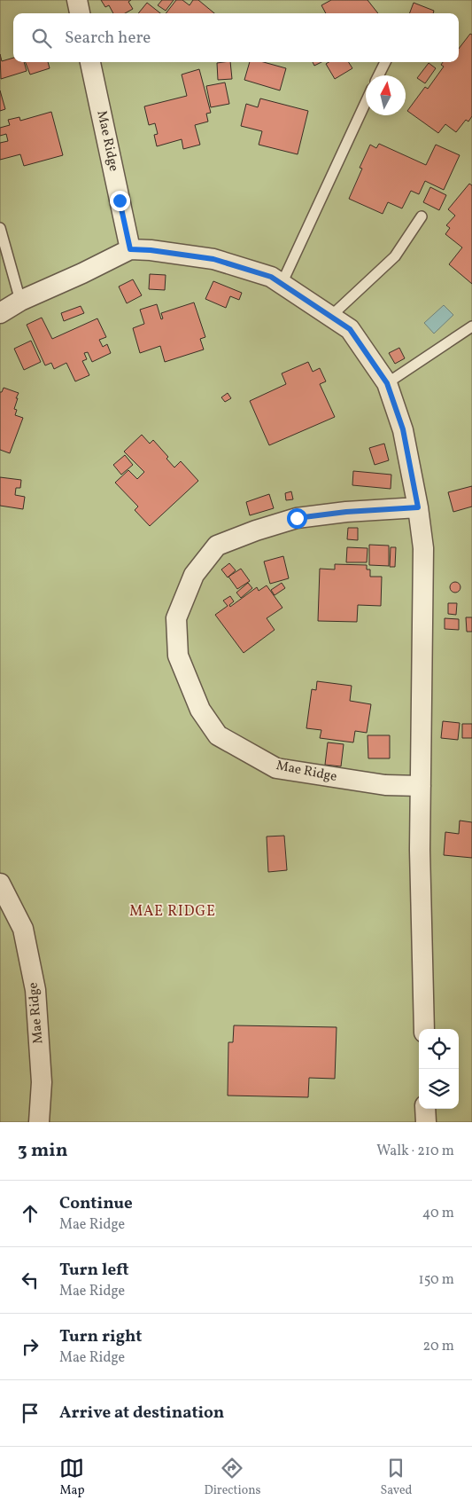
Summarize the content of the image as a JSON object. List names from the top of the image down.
{
  "streets": {
    "street": ["Mae Ridge"]
  },
  "districts": ["MAE RIDGE"],
  "north": "top",
  "page": {
    "search": "Search here",
    "heading": ["3 min", "Walk · 210 m"],
    "list": [
      ["Continue", "Mae Ridge", "40 m"],
      ["Turn left", "Mae Ridge", "150 m"],
      ["Turn right", "Mae Ridge", "20 m"],
      "Arrive at destination"
    ],
    "nav": ["Map", "Directions", "Saved"]
  }
}
